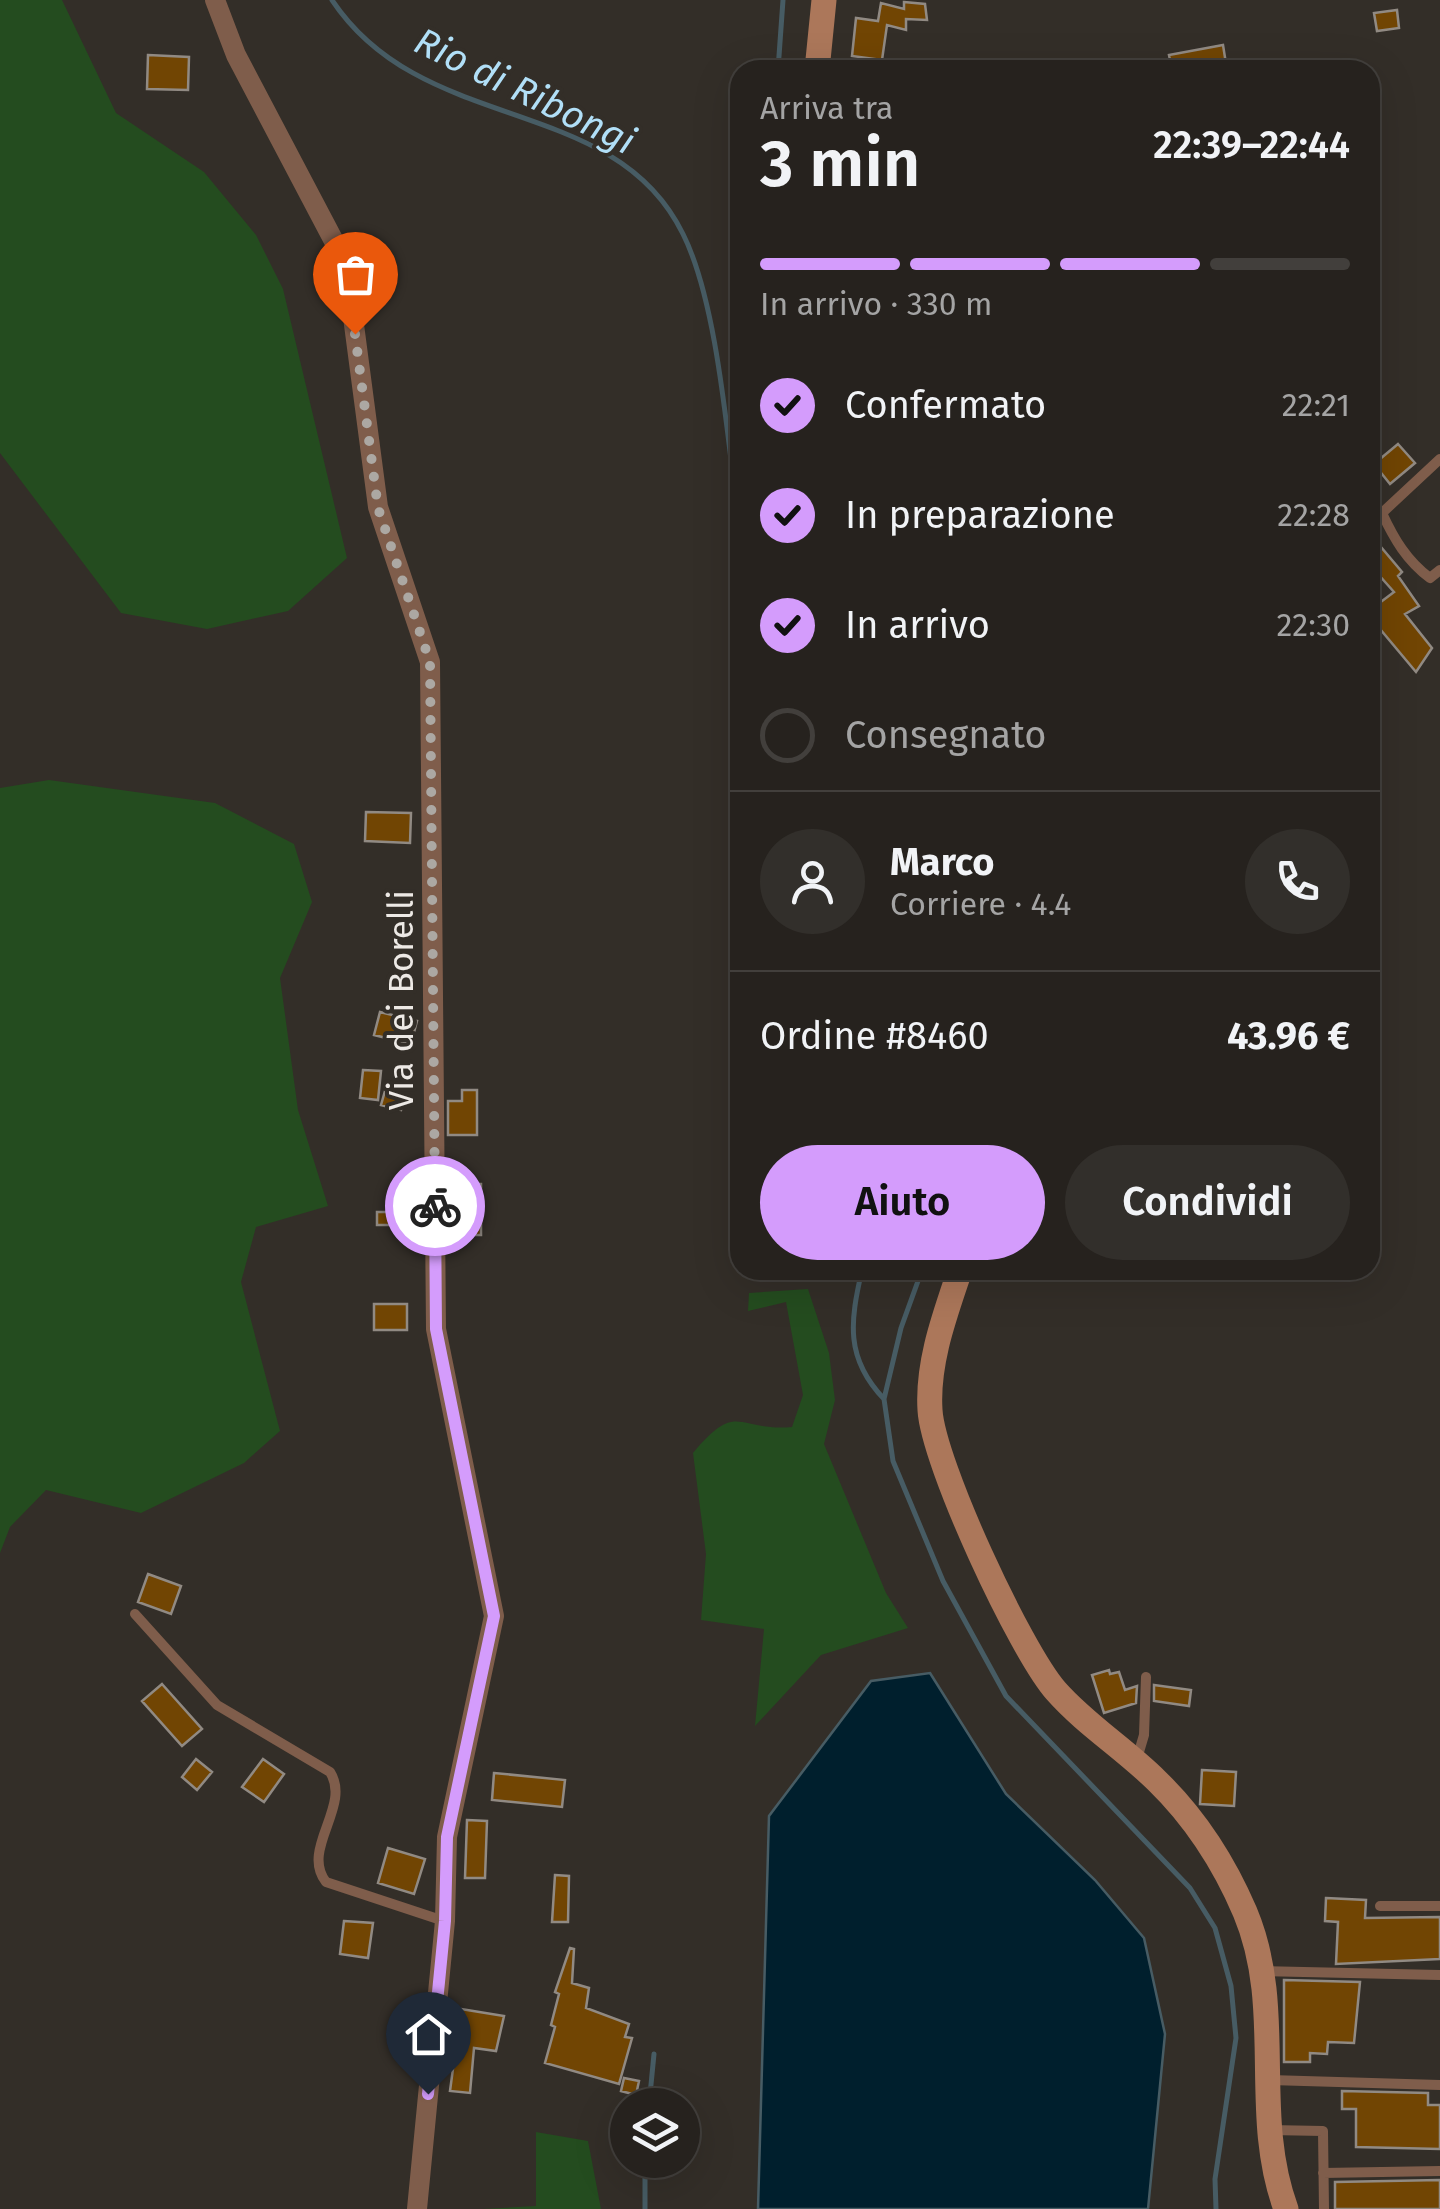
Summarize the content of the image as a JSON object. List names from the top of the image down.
{
  "streets": {
    "street": ["Via dei Borelli"]
  },
  "water": ["Rio di Ribongi"],
  "page": {
    "heading": ["3 min", "Arriva tra", "22:39–22:44"],
    "panel": [
      "Marco",
      "Corriere · 4.4",
      "Ordine #8460",
      "43.96 €"
    ],
    "bar": "In arrivo · 330 m",
    "list": [
      ["Confermato", "22:21"],
      ["In preparazione", "22:28"],
      ["In arrivo", "22:30"],
      "Consegnato"
    ],
    "buttons": ["Aiuto", "Condividi"]
  }
}
